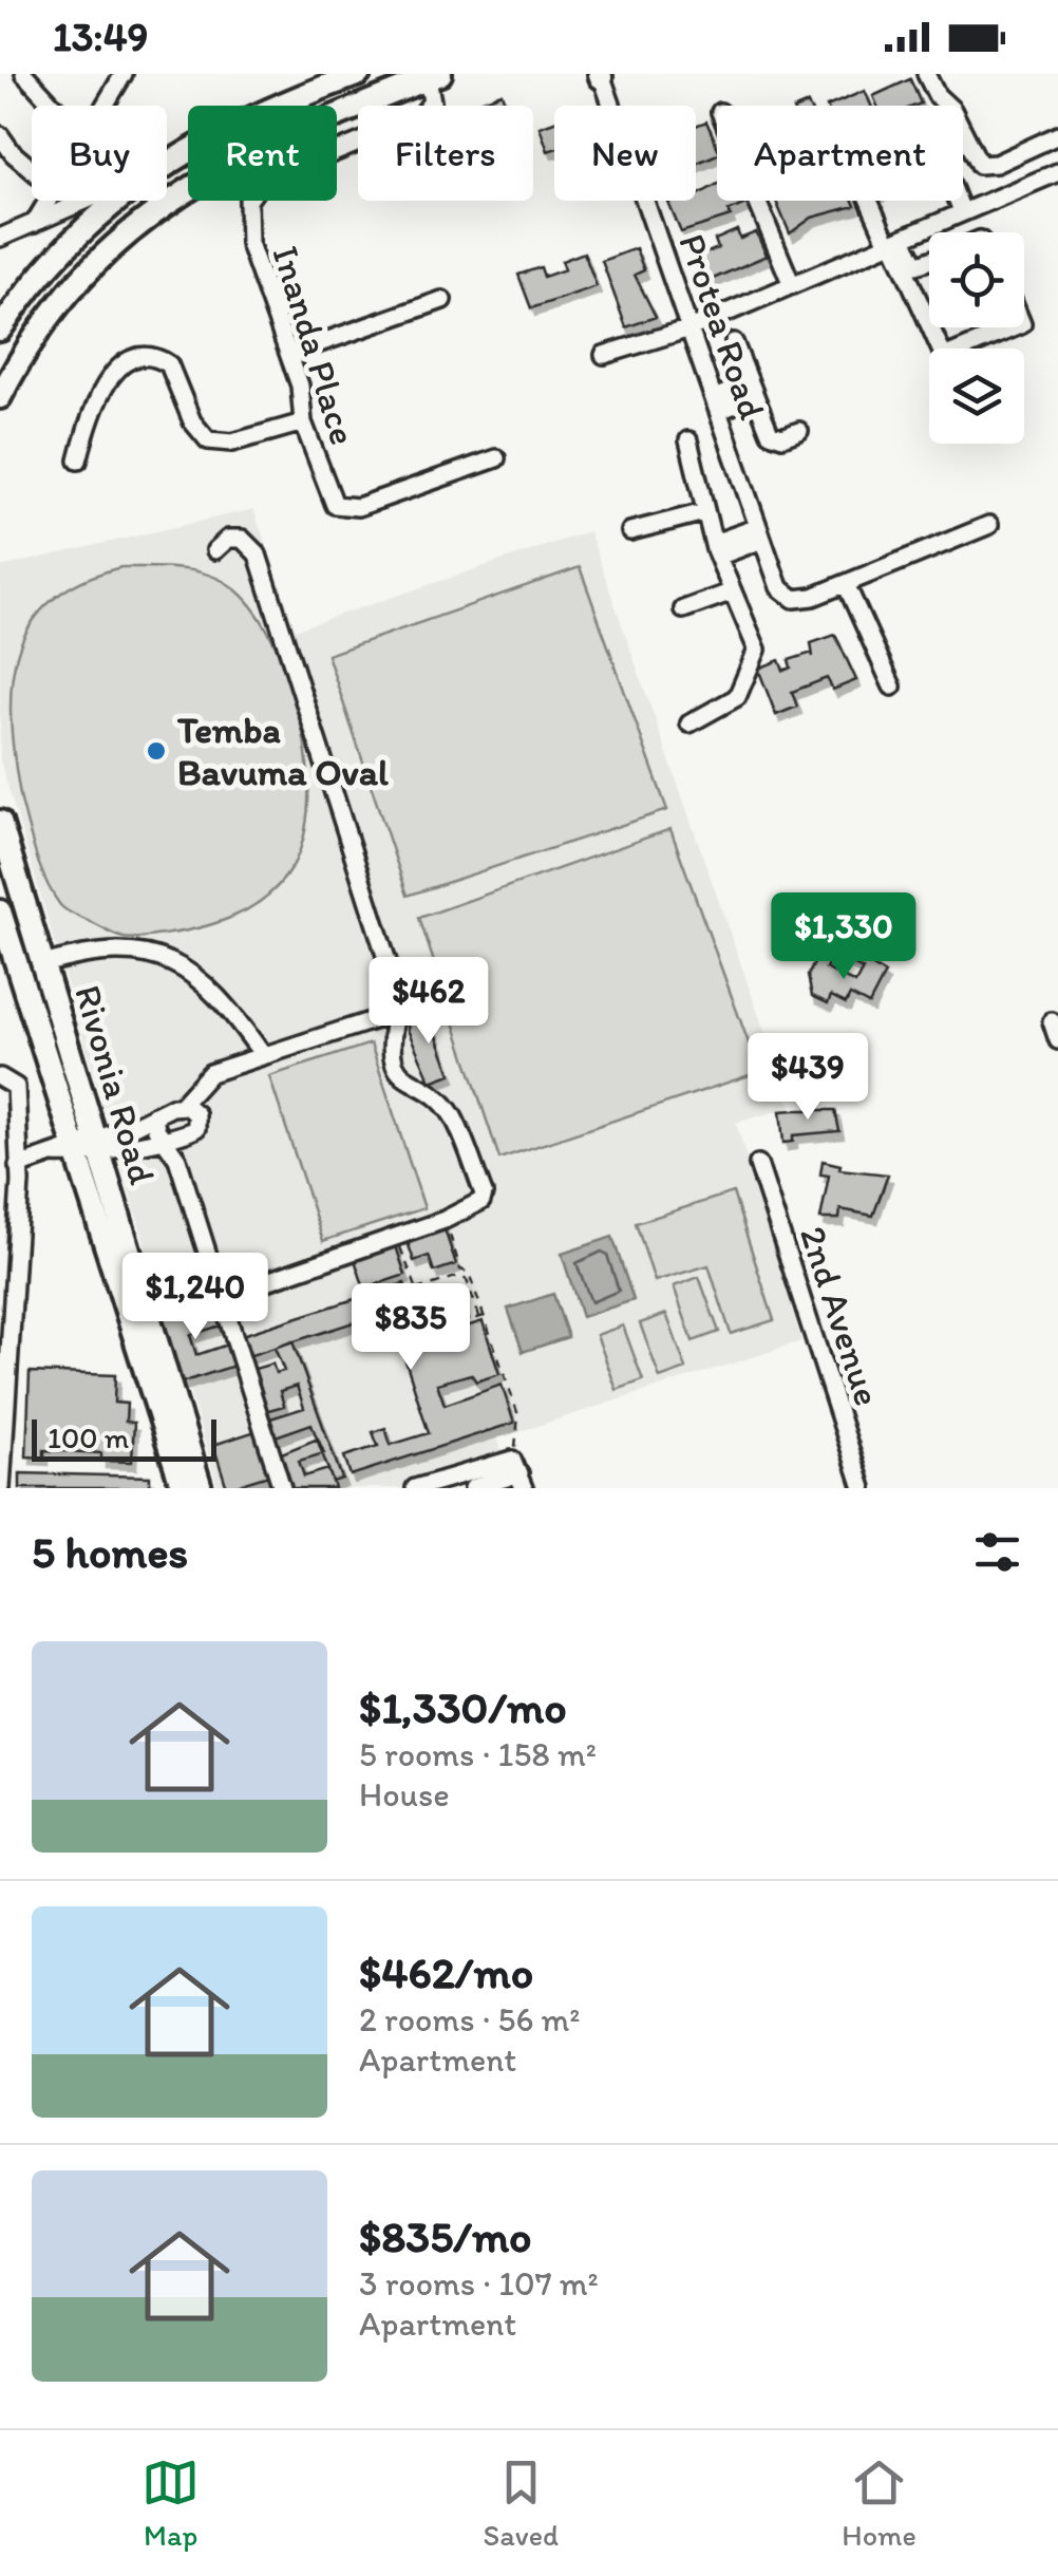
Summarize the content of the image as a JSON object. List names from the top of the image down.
{
  "streets": {
    "main road": ["Rivonia Road"],
    "street": ["Protea Road", "Inanda Place", "2nd Avenue"]
  },
  "places": ["Temba Bavuma Oval"],
  "scale_bar": "100 m",
  "page": {
    "status": "13:49",
    "chip": [
      "Buy",
      "Rent",
      "Filters",
      "New",
      "Apartment"
    ],
    "price": [
      "$1,330",
      "$462",
      "$439",
      "$1,240",
      "$835"
    ],
    "scale": "100 m",
    "heading": "5 homes",
    "list": [
      {
        "name": "$1,330/mo",
        "note": "5 rooms · 158 m² · House"
      },
      {
        "name": "$462/mo",
        "note": "2 rooms · 56 m² · Apartment"
      },
      {
        "name": "$835/mo",
        "note": "3 rooms · 107 m² · Apartment"
      }
    ],
    "tabs": ["Map", "Saved", "Home"]
  }
}
